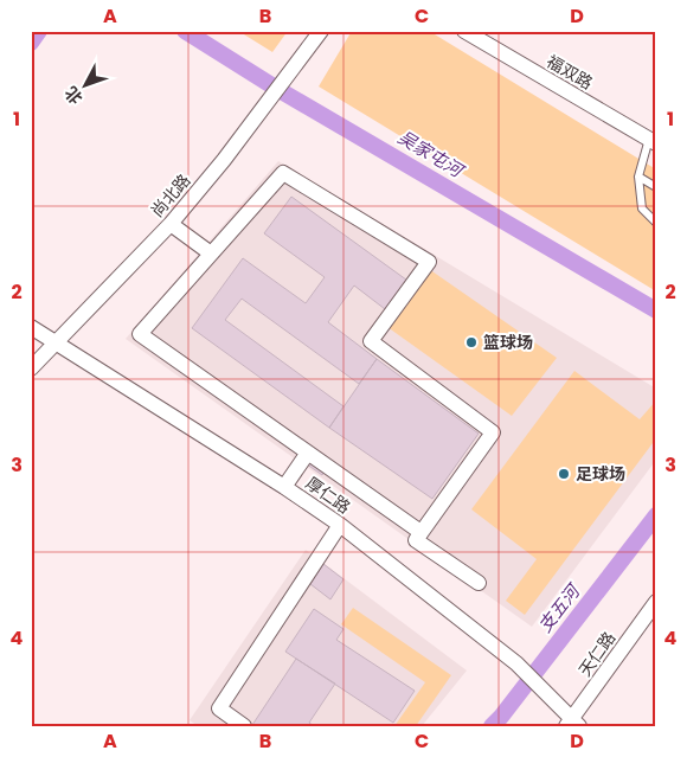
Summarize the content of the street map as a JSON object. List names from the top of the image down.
{
  "streets": {
    "street": [
      "福双路",
      "尚北路",
      "厚仁路",
      "天仁路"
    ]
  },
  "crossings": [
    ["尚北路", "厚仁路"],
    ["厚仁路", "天仁路"]
  ],
  "water": ["吴家屯河", "支五河"],
  "places": ["篮球场", "足球场"],
  "north": "bottom left",
  "grid": {
    "columns": [
      "A",
      "B",
      "C",
      "D"
    ],
    "rows": [
      "1",
      "2",
      "3",
      "4"
    ]
  }
}
